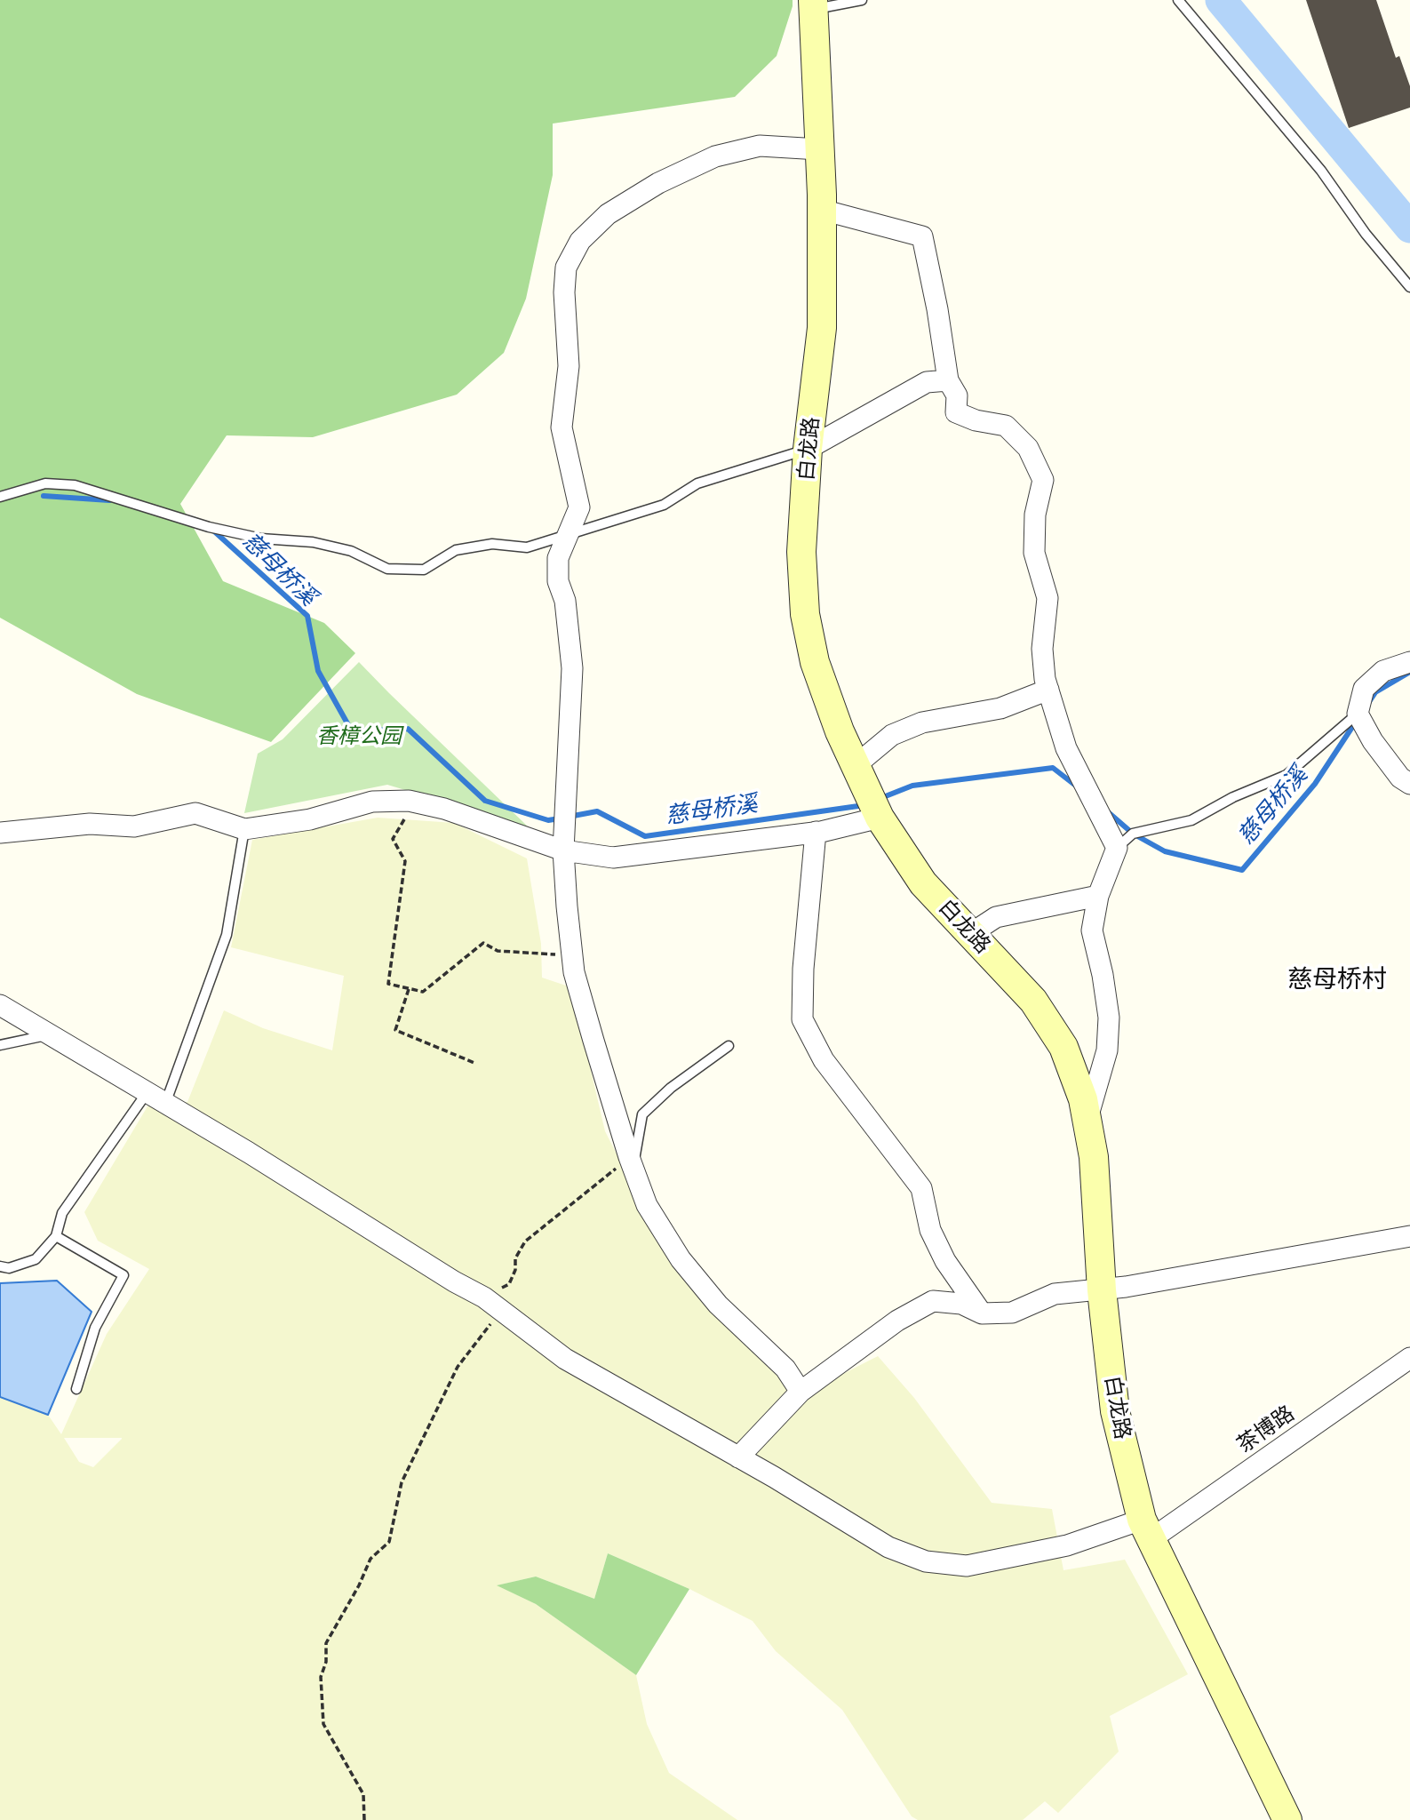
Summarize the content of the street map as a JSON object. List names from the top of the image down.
{
  "streets": {
    "street": ["白龙路", "茶博路"]
  },
  "crossings": [
    ["白龙路", "茶博路"]
  ],
  "districts": ["慈母桥村"],
  "water": ["慈母桥溪"],
  "parks": ["香樟公园"]
}
